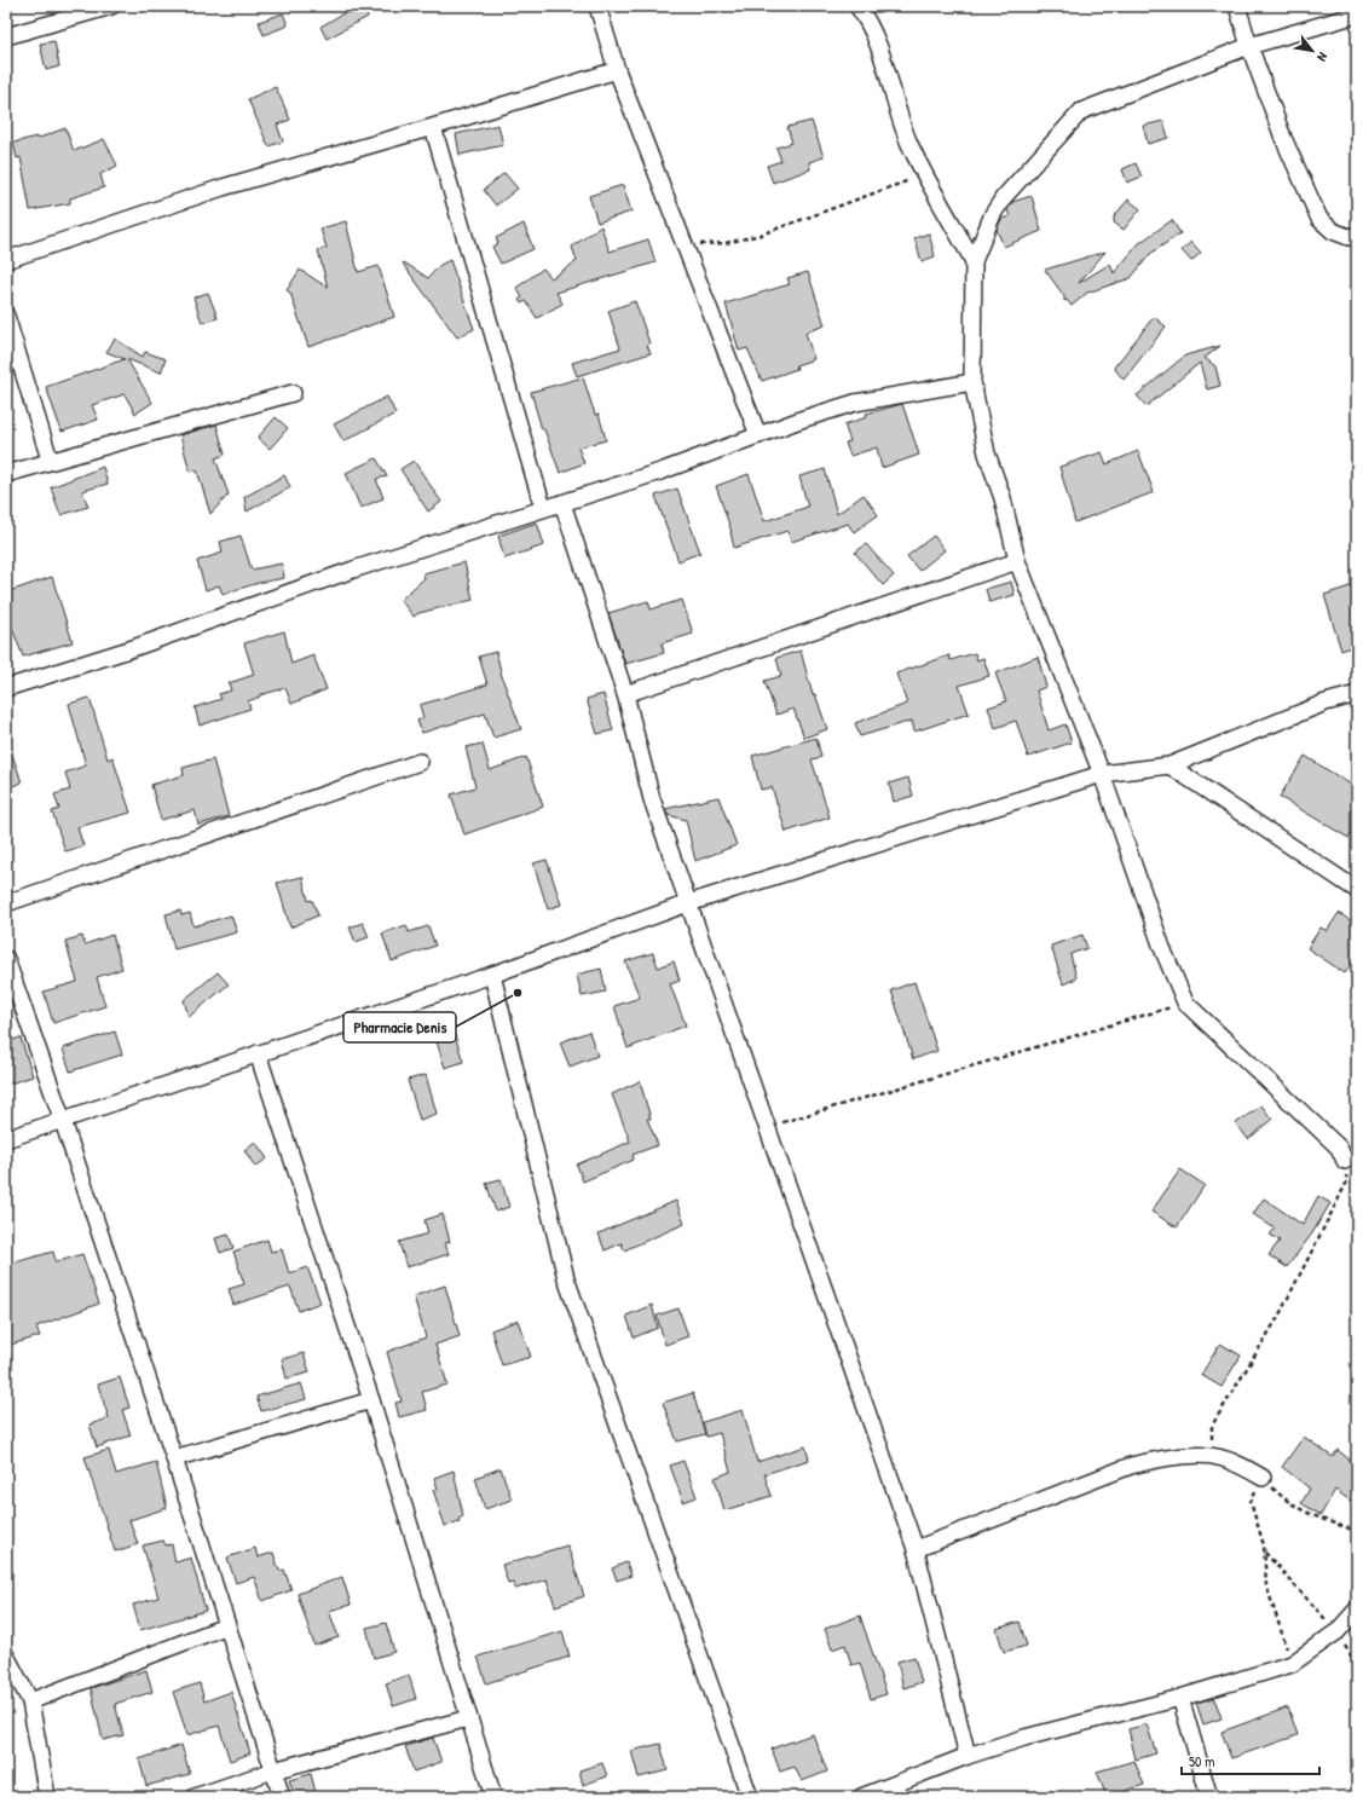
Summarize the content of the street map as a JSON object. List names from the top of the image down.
{
  "places": ["Pharmacie Denis"],
  "scale_bar": "50 m",
  "north": "bottom right"
}
